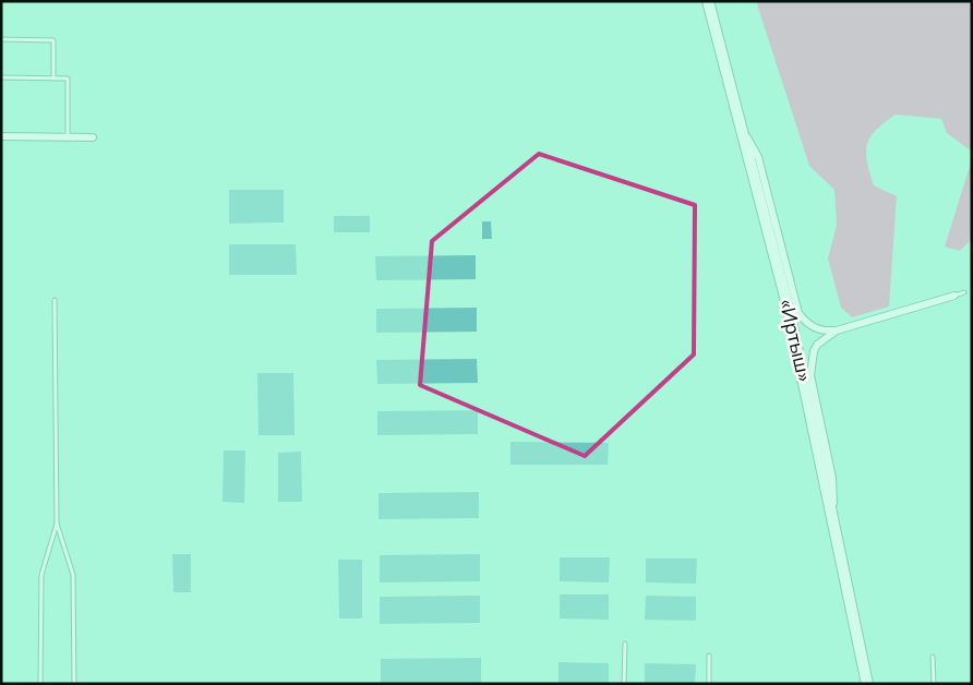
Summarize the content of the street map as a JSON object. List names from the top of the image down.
{
  "streets": {
    "highway": ["«Иртыш»"]
  }
}
